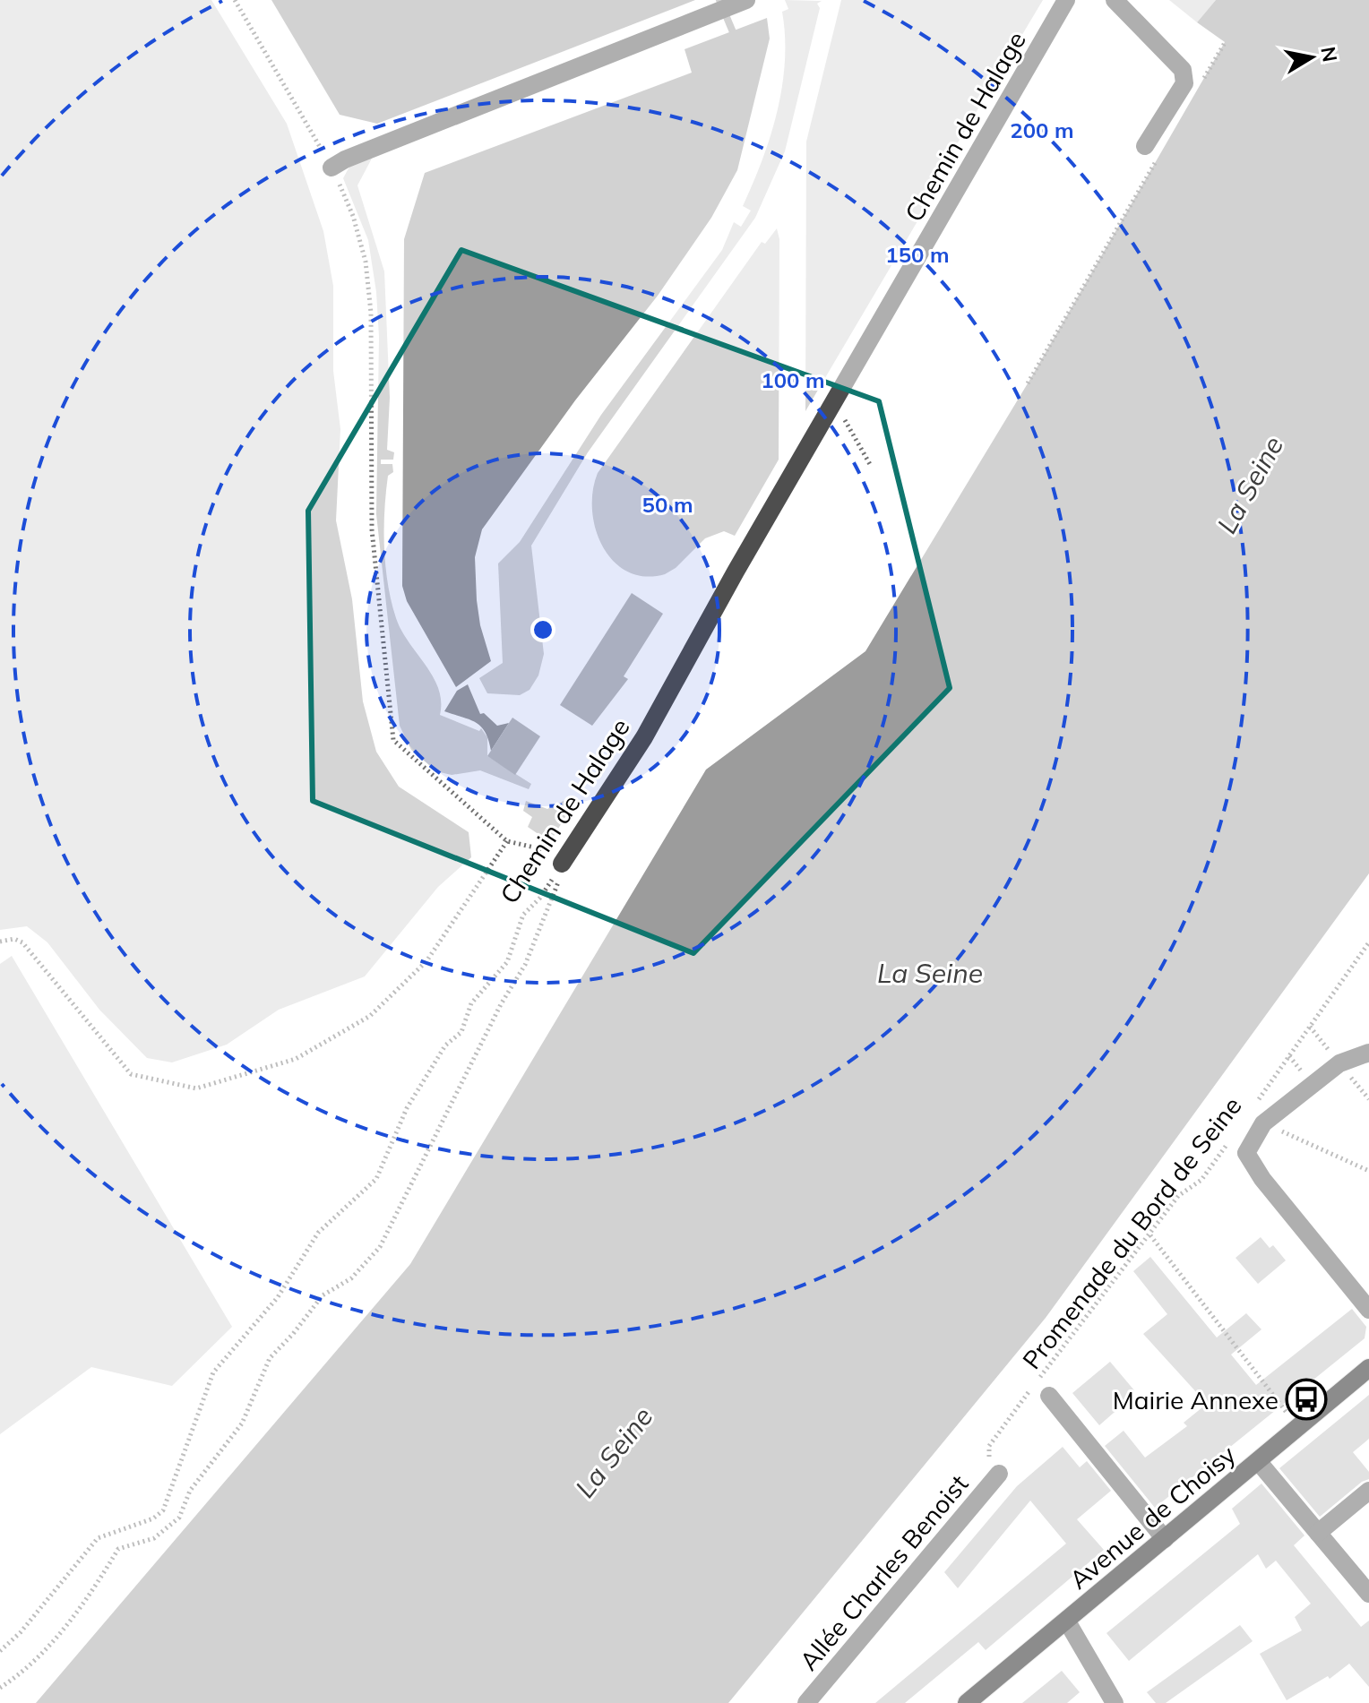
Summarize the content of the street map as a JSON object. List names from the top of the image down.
{
  "streets": {
    "main road": ["Avenue de Choisy"],
    "street": ["Chemin de Halage", "Allée Charles Benoist"],
    "path": ["Promenade du Bord de Seine"]
  },
  "crossings": [
    ["Promenade du Bord de Seine", "Allée Charles Benoist"]
  ],
  "water": ["La Seine"],
  "places": {
    "bus stop": ["Mairie Annexe"]
  },
  "north": "right",
  "rings": [
    "200 m",
    "150 m",
    "100 m",
    "50 m"
  ]
}
